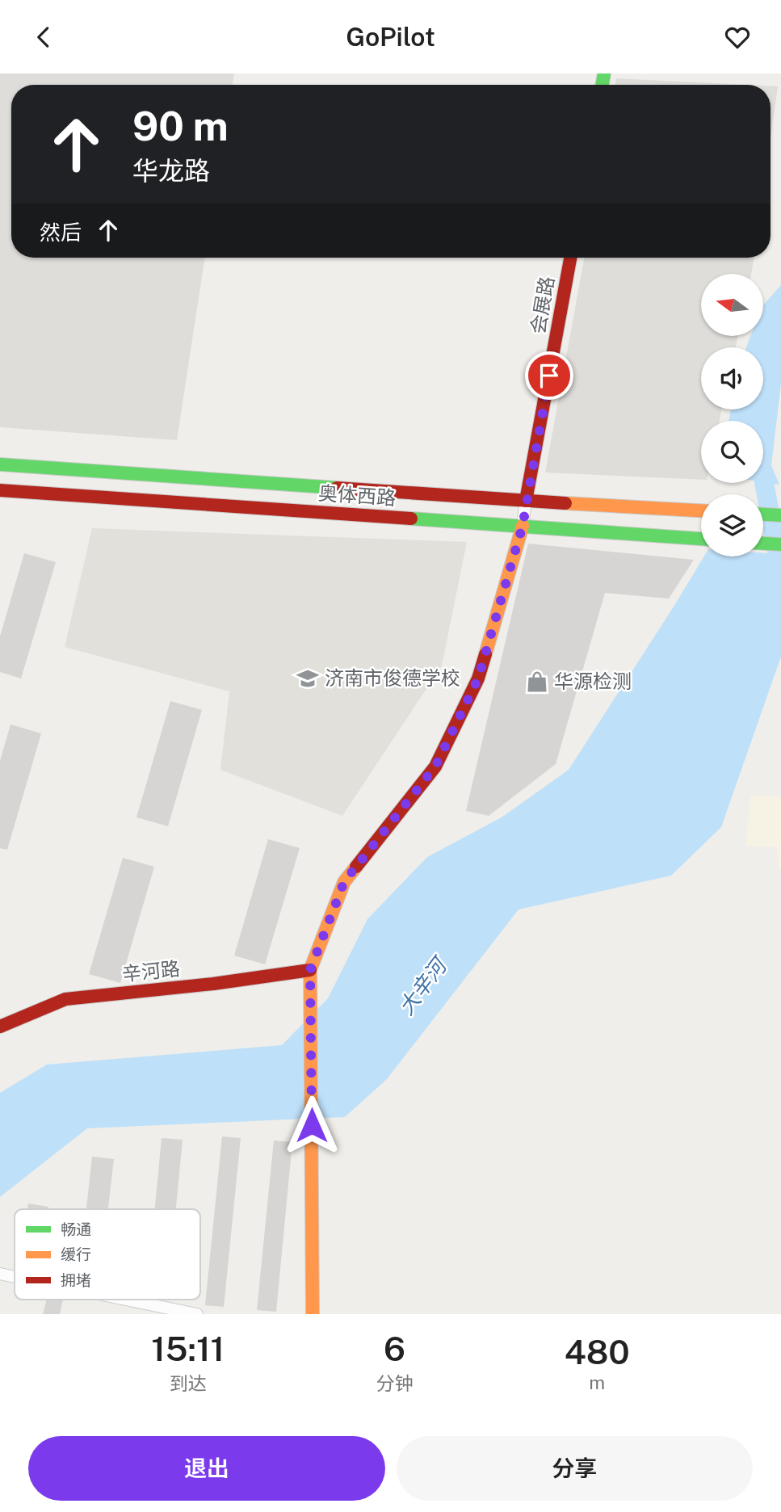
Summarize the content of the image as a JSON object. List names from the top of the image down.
{
  "streets": {
    "main road": ["会展路", "奥体西路", "辛河路"]
  },
  "crossings": [
    ["会展路", "奥体西路"]
  ],
  "water": ["大辛河"],
  "places": {
    "school or university": ["济南市俊德学校"],
    "shop": ["华源检测"]
  },
  "legend": ["畅通", "缓行", "拥堵"],
  "north": "left",
  "page": {
    "header": "GoPilot",
    "turn": ["90 m", "华龙路"],
    "then": "然后",
    "eta": [
      "15:11",
      "到达",
      "6",
      "分钟",
      "480",
      "m"
    ],
    "buttons": ["退出", "分享"]
  }
}
